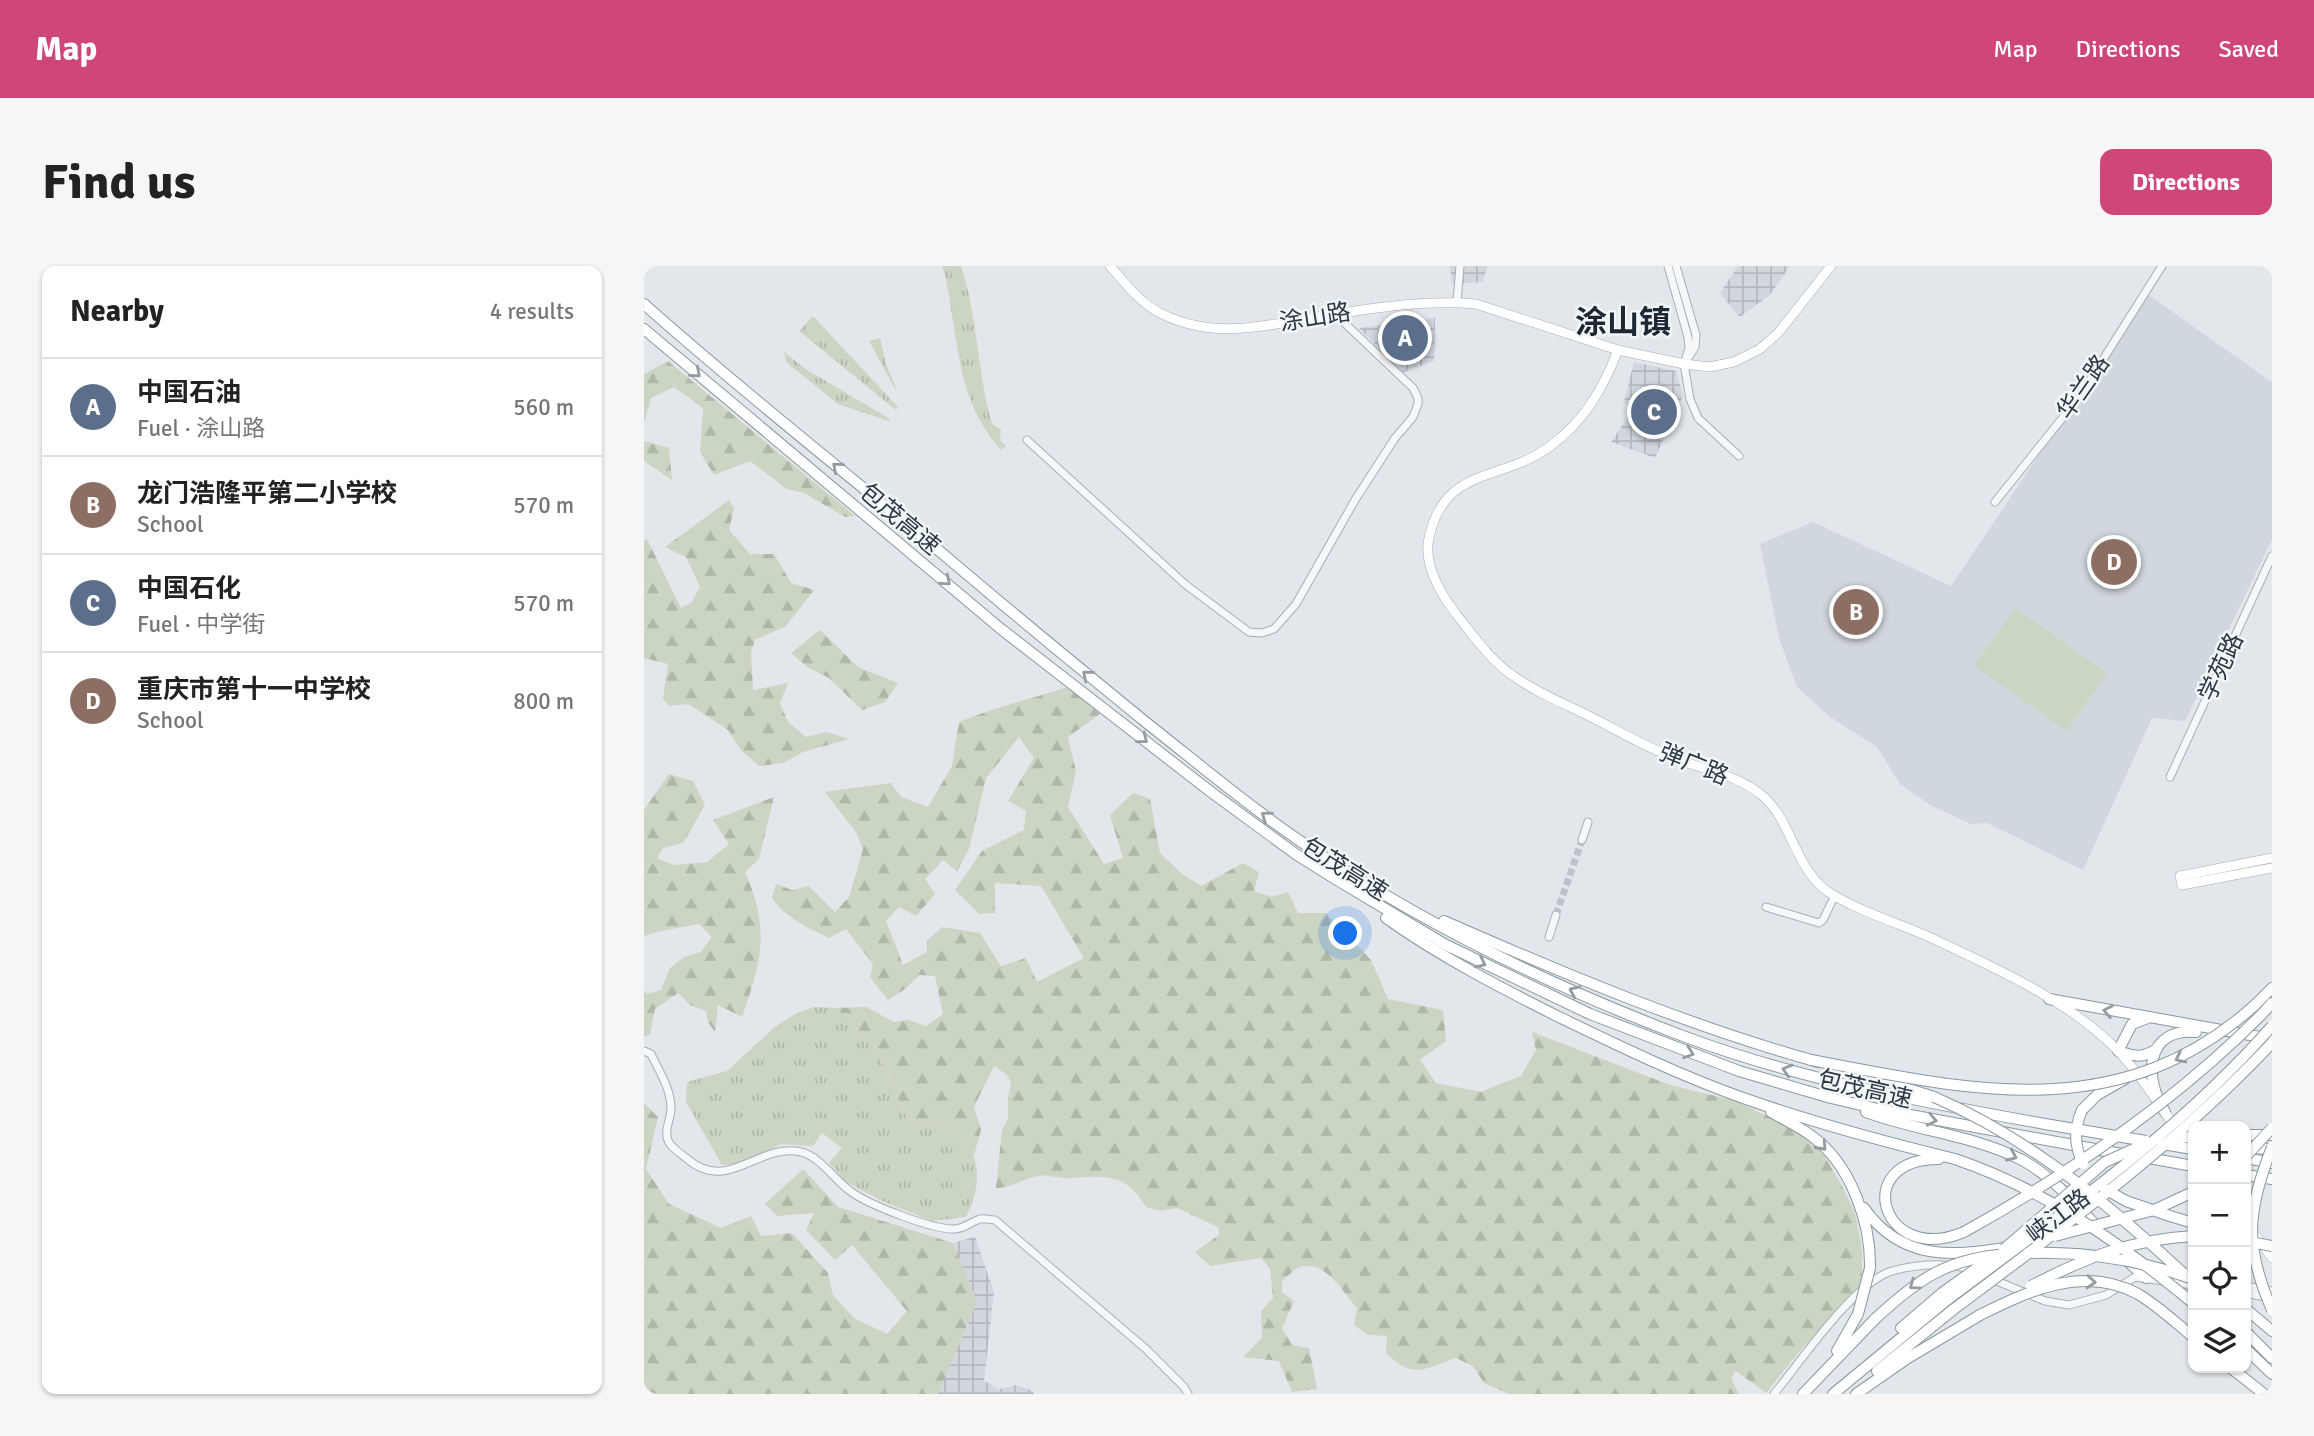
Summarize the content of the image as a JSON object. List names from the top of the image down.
{
  "streets": {
    "highway": ["包茂高速", "峡江路"],
    "main road": ["涂山路", "弹广路"],
    "street": ["华兰路", "学苑路"]
  },
  "crossings": [
    ["涂山路", "弹广路"]
  ],
  "districts": ["涂山镇"],
  "page": {
    "header": "Map",
    "nav": ["Map", "Directions", "Saved"],
    "buttons": "Directions",
    "title": "Find us",
    "heading": ["Nearby", "4 results"],
    "pins": [
      "A",
      "C",
      "D",
      "B"
    ],
    "list": [
      {
        "mark": "A",
        "name": "中国石油",
        "note": "Fuel · 涂山路",
        "value": "560 m"
      },
      {
        "mark": "B",
        "name": "龙门浩隆平第二小学校",
        "note": "School",
        "value": "570 m"
      },
      {
        "mark": "C",
        "name": "中国石化",
        "note": "Fuel · 中学街",
        "value": "570 m"
      },
      {
        "mark": "D",
        "name": "重庆市第十一中学校",
        "note": "School",
        "value": "800 m"
      }
    ],
    "map_buttons": ["+", "−"]
  }
}
